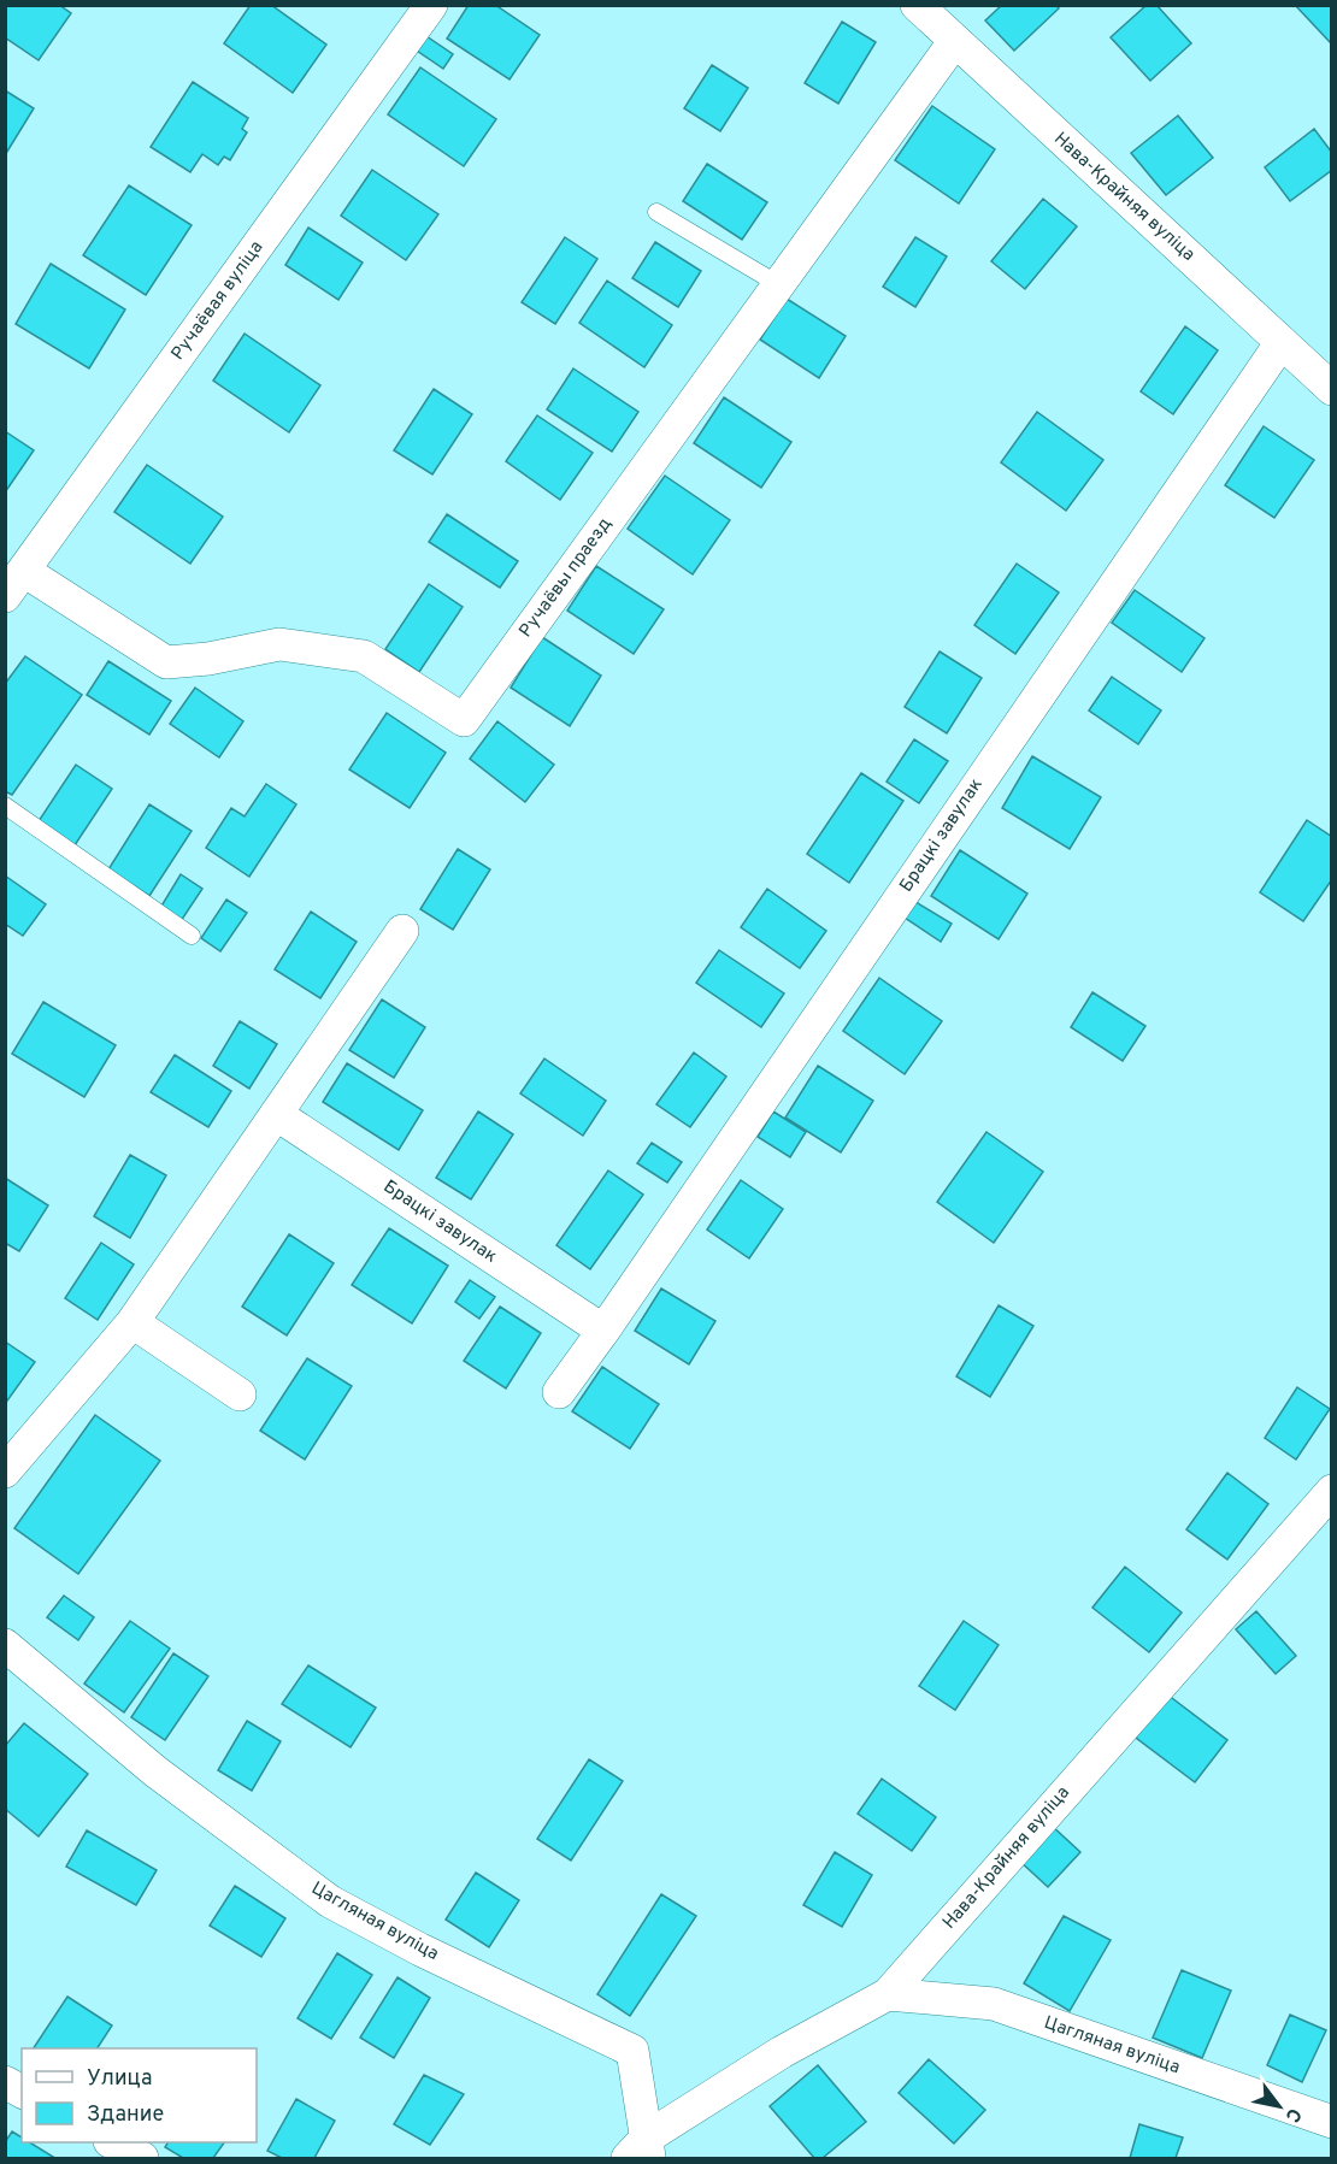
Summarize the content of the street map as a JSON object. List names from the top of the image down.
{
  "streets": {
    "street": [
      "Нава-Крайняя вуліца",
      "Ручаёвая вуліца",
      "Ручаёвы праезд",
      "Брацкі завулак",
      "Цагляная вуліца"
    ]
  },
  "crossings": [
    ["Нава-Крайняя вуліца", "Ручаёвы праезд"],
    ["Нава-Крайняя вуліца", "Брацкі завулак"],
    ["Нава-Крайняя вуліца", "Цагляная вуліца"],
    ["Ручаёвая вуліца", "Ручаёвы праезд"]
  ],
  "legend": ["Улица", "Здание"],
  "north": "bottom right"
}
